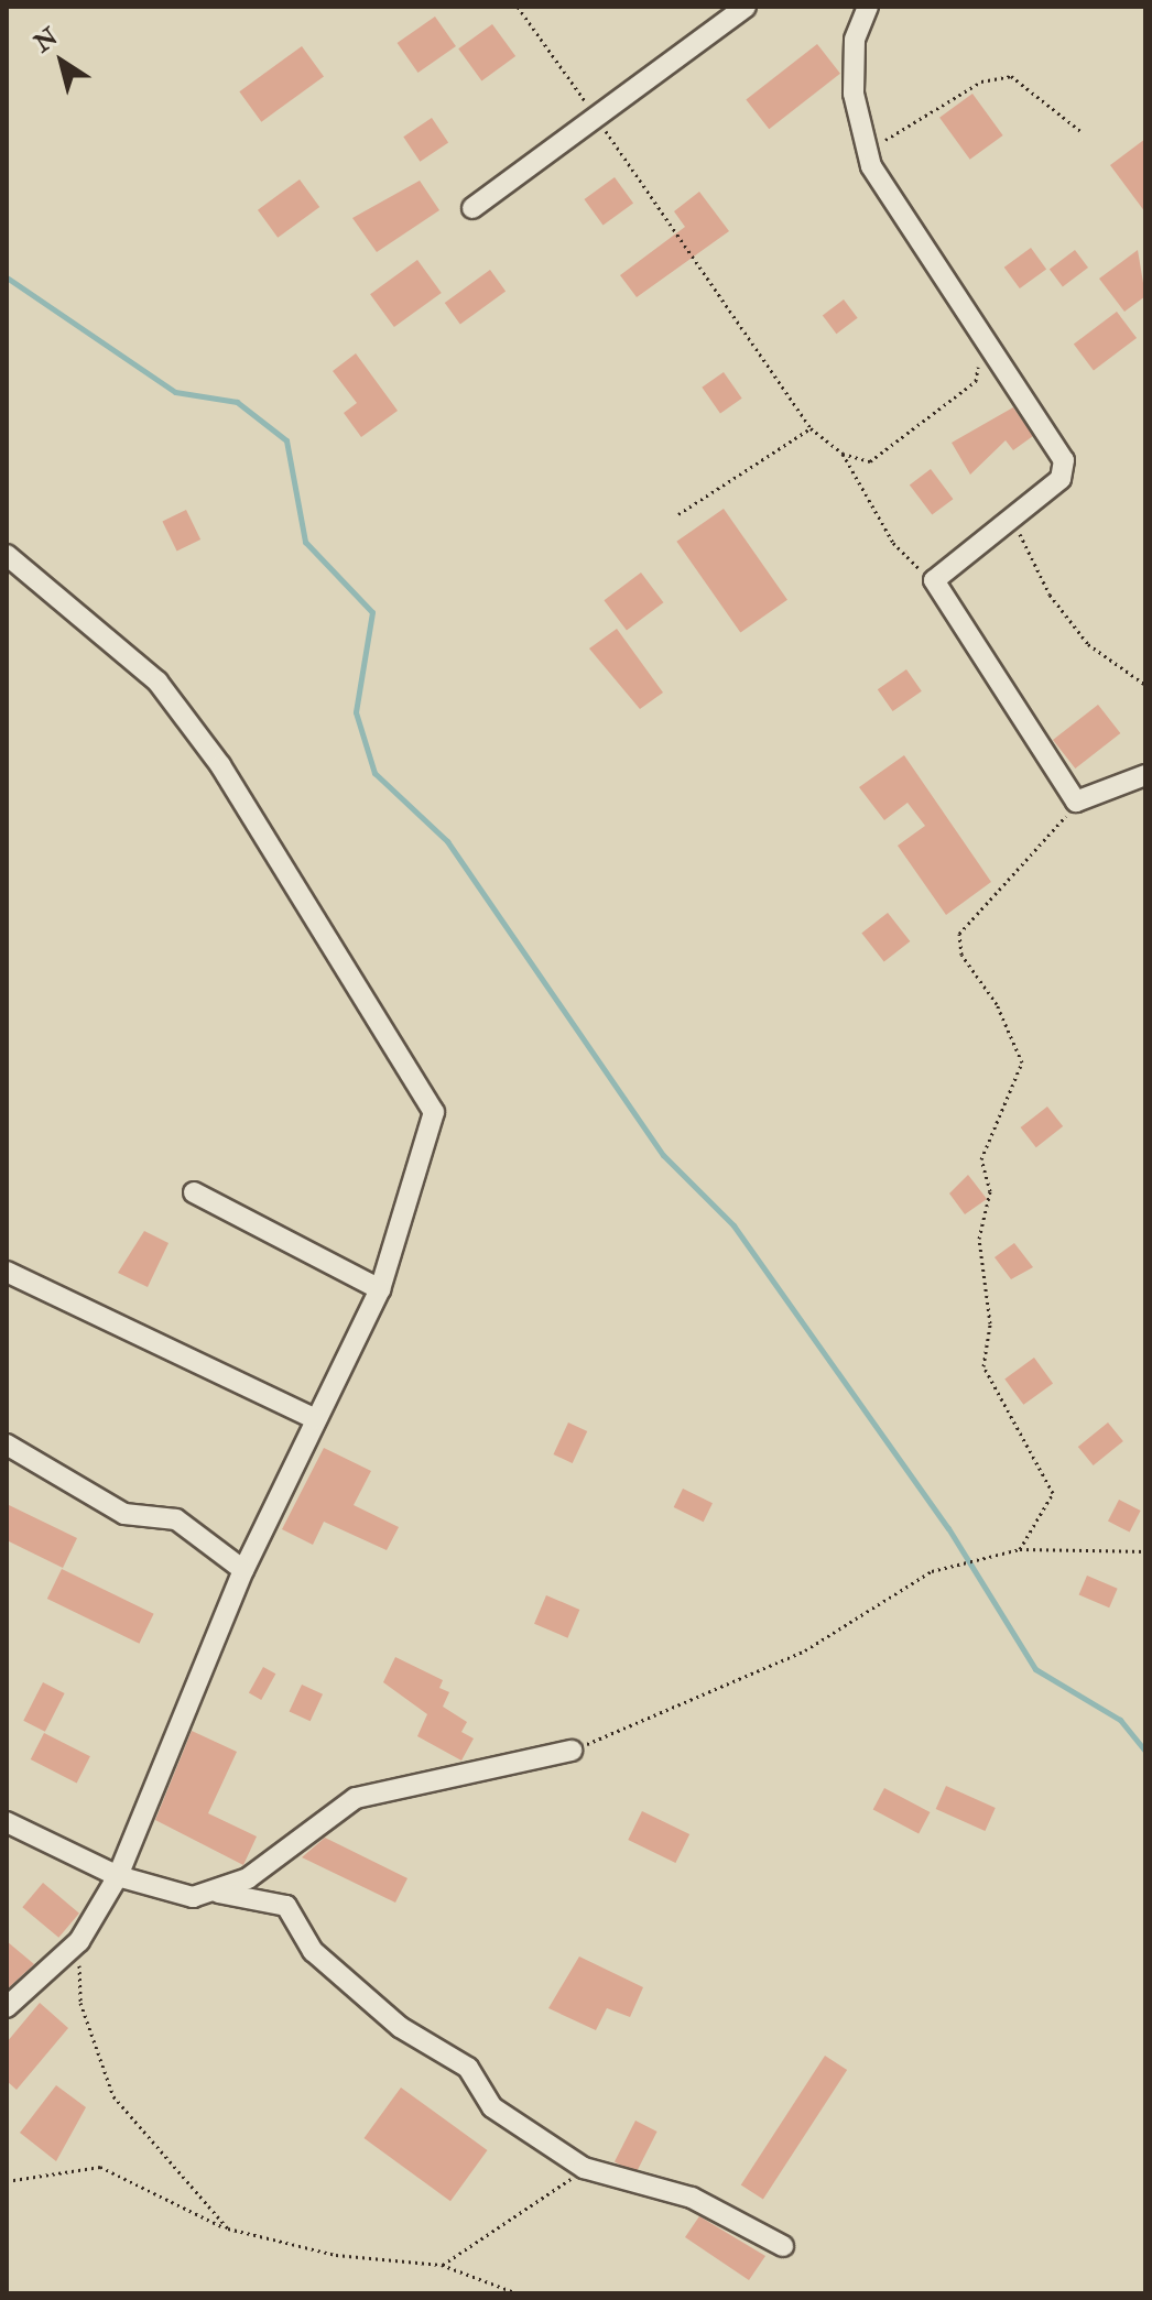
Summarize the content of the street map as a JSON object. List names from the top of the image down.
{
  "north": "top left"
}
